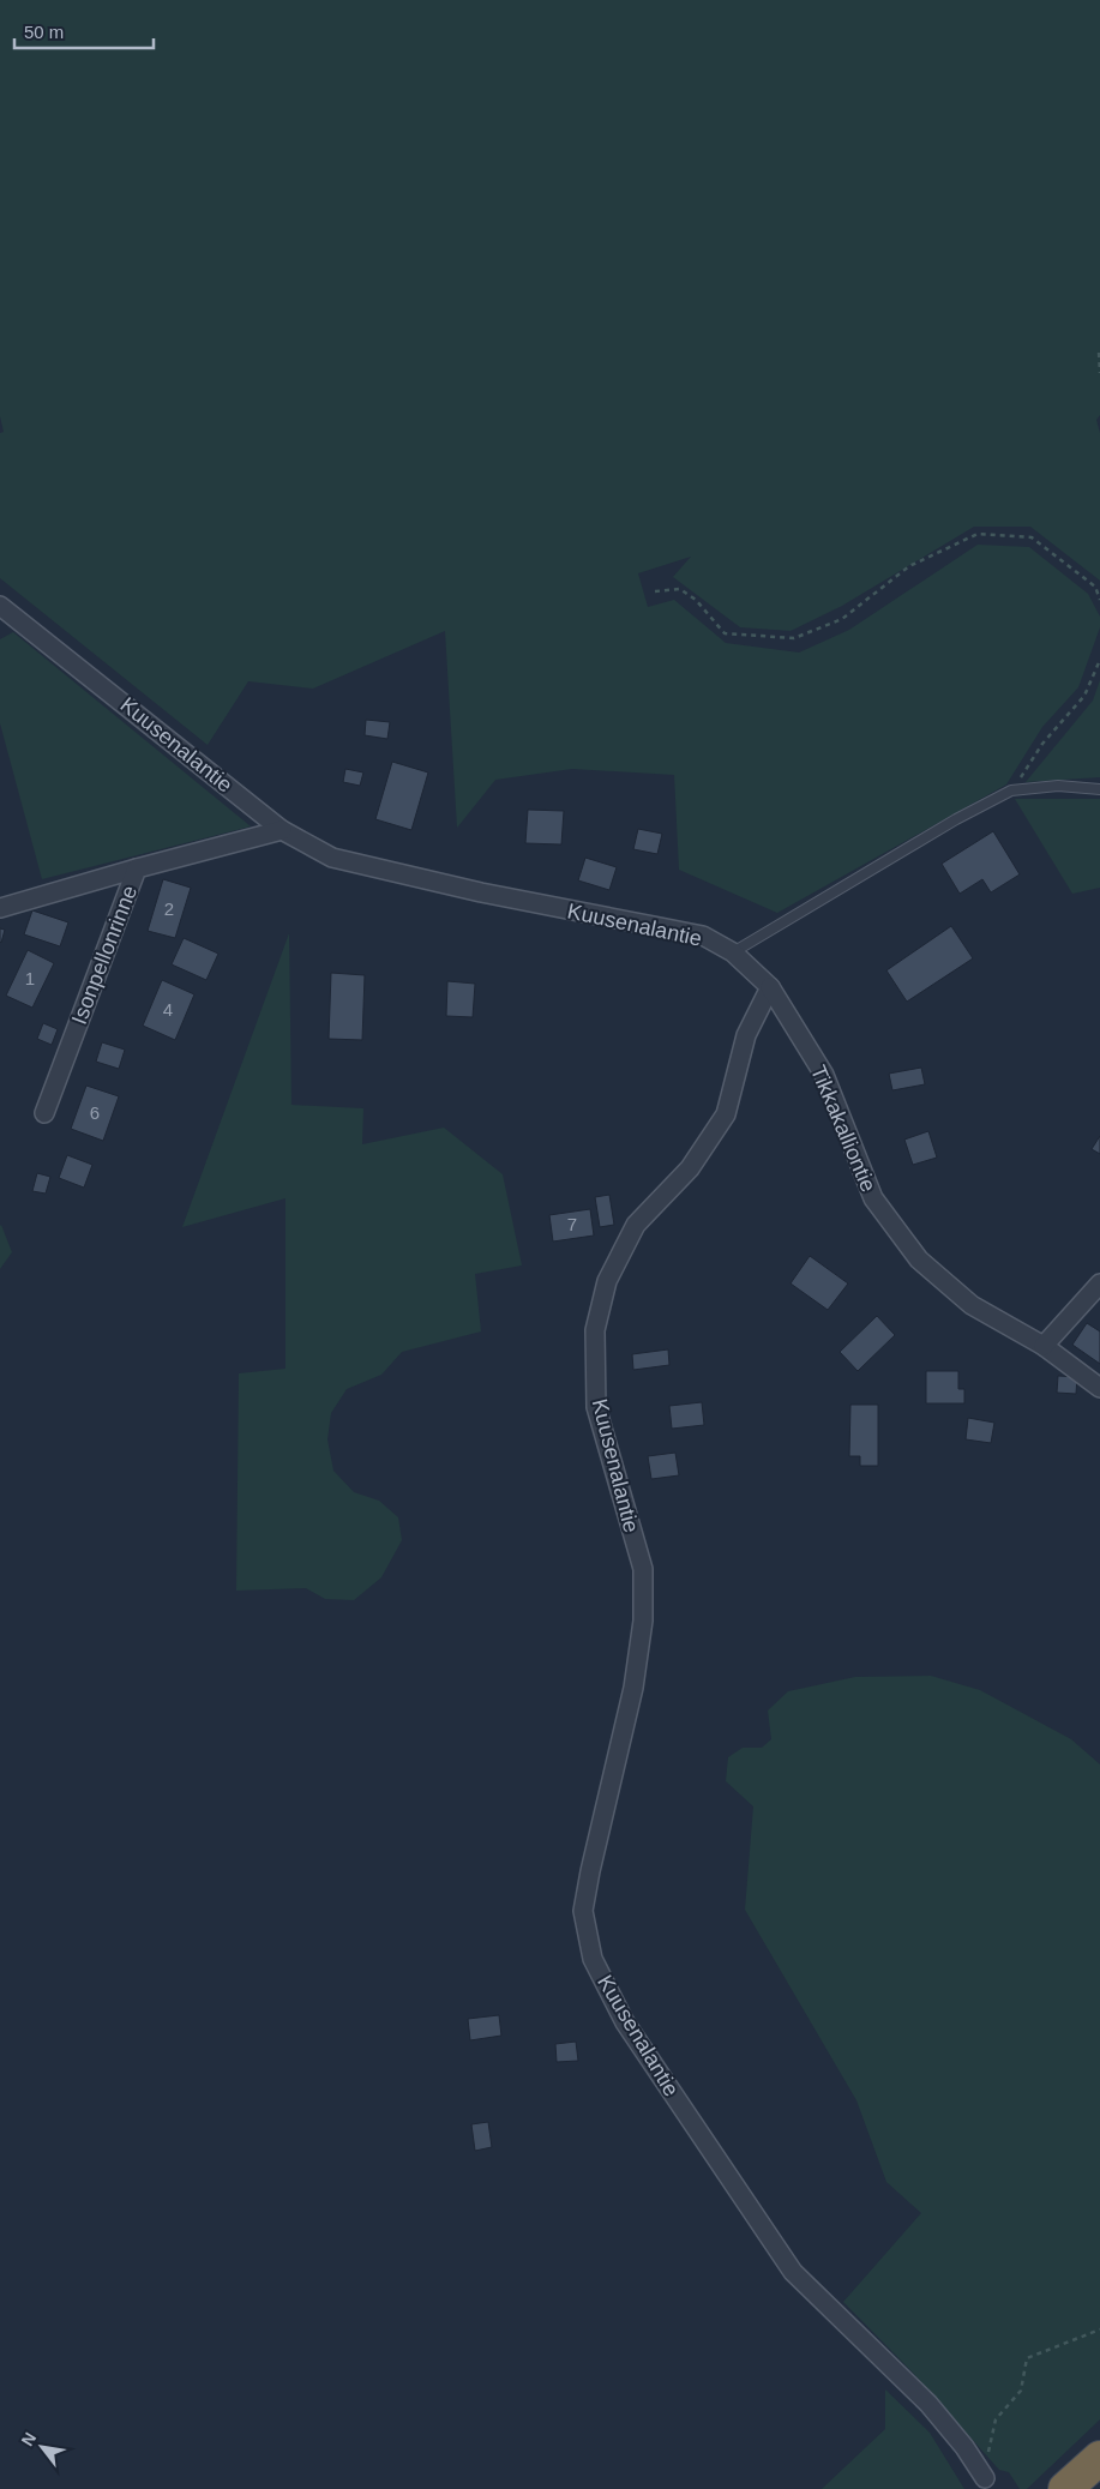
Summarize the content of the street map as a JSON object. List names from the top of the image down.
{
  "streets": {
    "street": ["Kuusenalantie", "Isonpellonrinne", "Tikkakalliontie"]
  },
  "crossings": [
    ["Kuusenalantie", "Isonpellonrinne"],
    ["Kuusenalantie", "Tikkakalliontie"]
  ],
  "house_numbers": [
    "2",
    "1",
    "4",
    "6",
    "7"
  ],
  "scale_bar": "50 m",
  "north": "top left"
}
